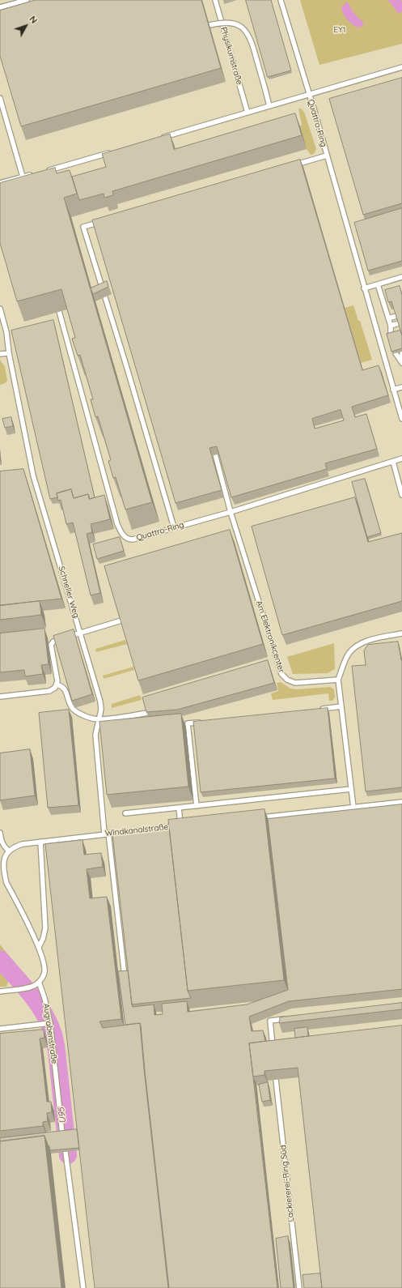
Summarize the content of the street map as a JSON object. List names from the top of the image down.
{
  "streets": {
    "lane": [
      "Physikumstraße",
      "Quattro-Ring",
      "Schneller Weg",
      "Am Elektronikcenter",
      "Windkanalstraße",
      "Augrabenstraße",
      "Lackiererei-Ring Süd"
    ]
  },
  "crossings": [
    ["Physikumstraße", "Quattro-Ring"],
    ["Quattro-Ring", "Am Elektronikcenter"],
    ["Schneller Weg", "Windkanalstraße"]
  ],
  "water": ["U95"],
  "parks": ["EY1"],
  "north": "top right"
}
